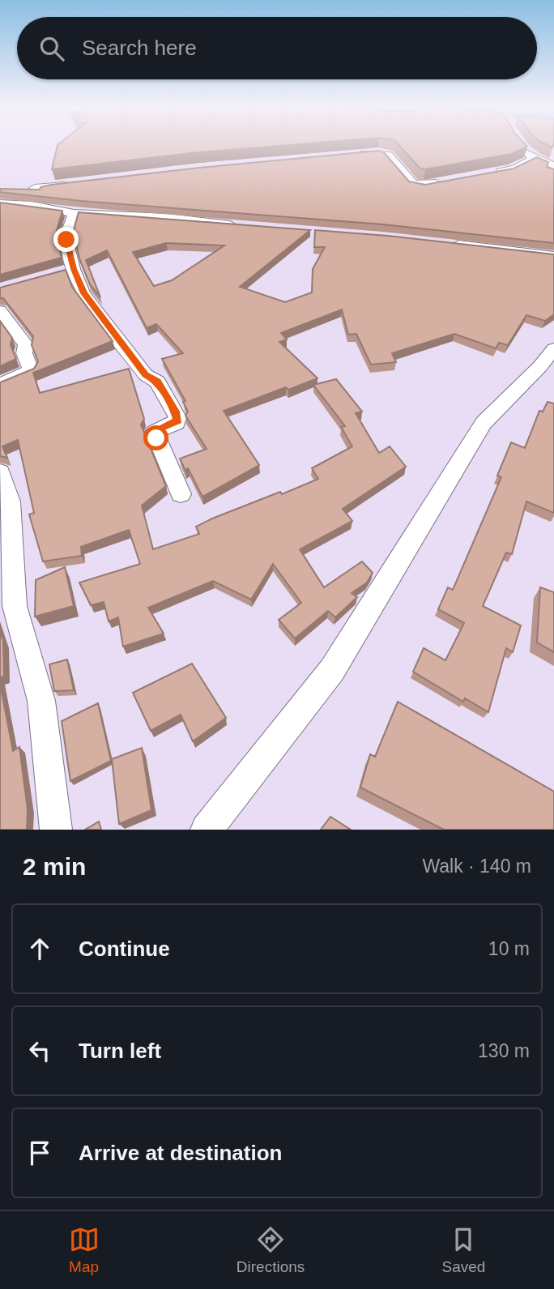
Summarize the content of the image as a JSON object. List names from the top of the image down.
{
  "page": {
    "search": "Search here",
    "heading": ["2 min", "Walk · 140 m"],
    "list": [
      ["Continue", "10 m"],
      ["Turn left", "130 m"],
      "Arrive at destination"
    ],
    "nav": ["Map", "Directions", "Saved"]
  }
}
